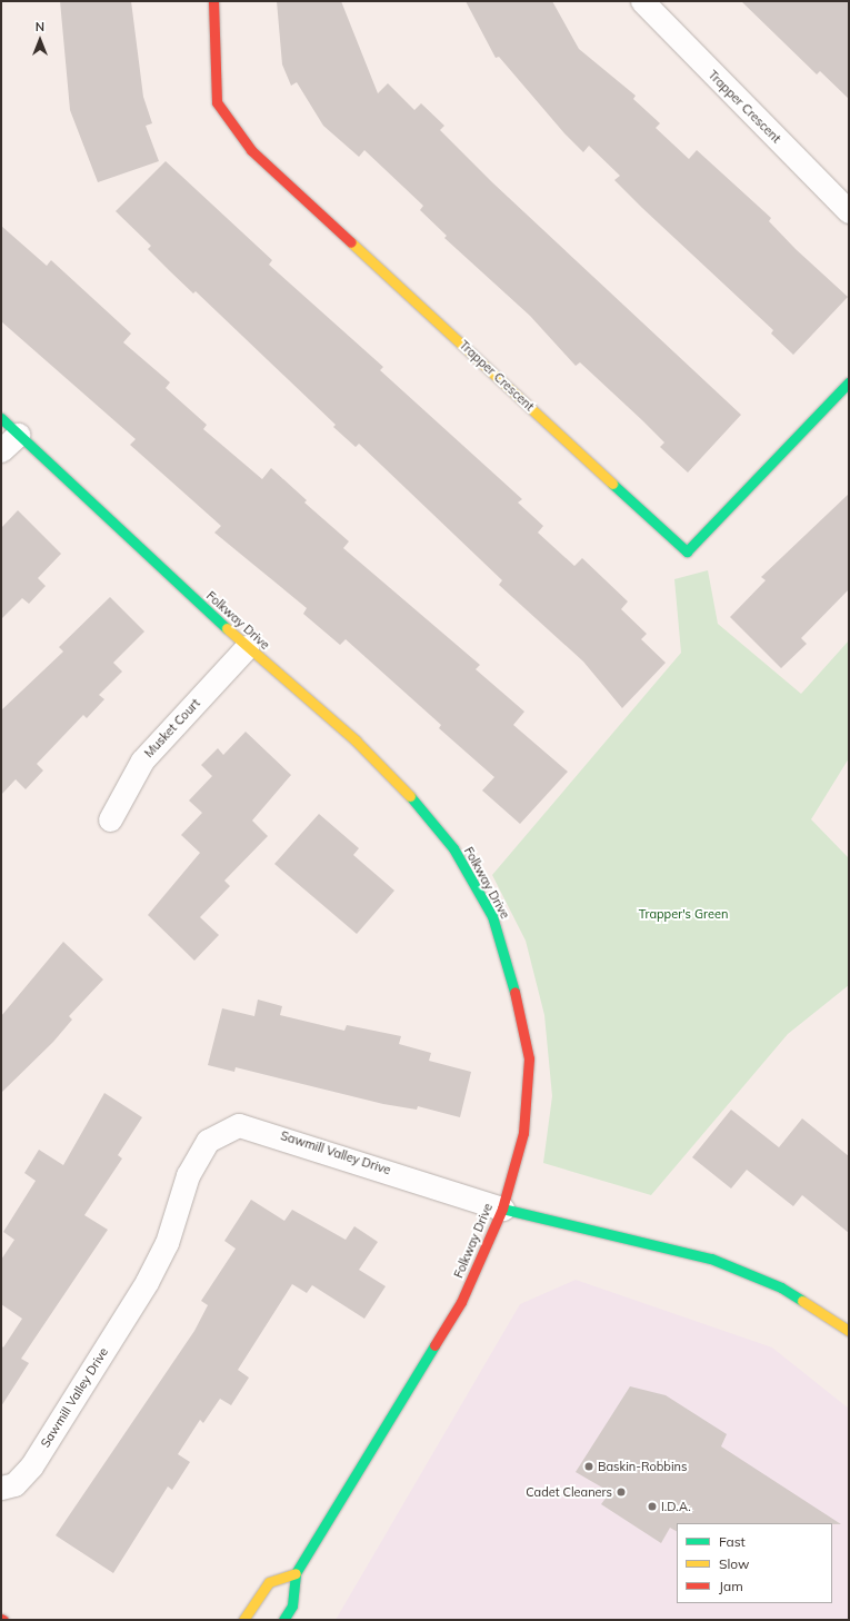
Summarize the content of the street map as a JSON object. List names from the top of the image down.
{
  "streets": {
    "street": [
      "Trapper Crescent",
      "Folkway Drive",
      "Musket Court",
      "Sawmill Valley Drive"
    ]
  },
  "crossings": [
    ["Folkway Drive", "Musket Court"],
    ["Folkway Drive", "Sawmill Valley Drive"]
  ],
  "parks": ["Trapper's Green"],
  "places": ["Baskin-Robbins", "Cadet Cleaners", "I.D.A."],
  "legend": ["Fast", "Slow", "Jam"],
  "north": "top"
}
